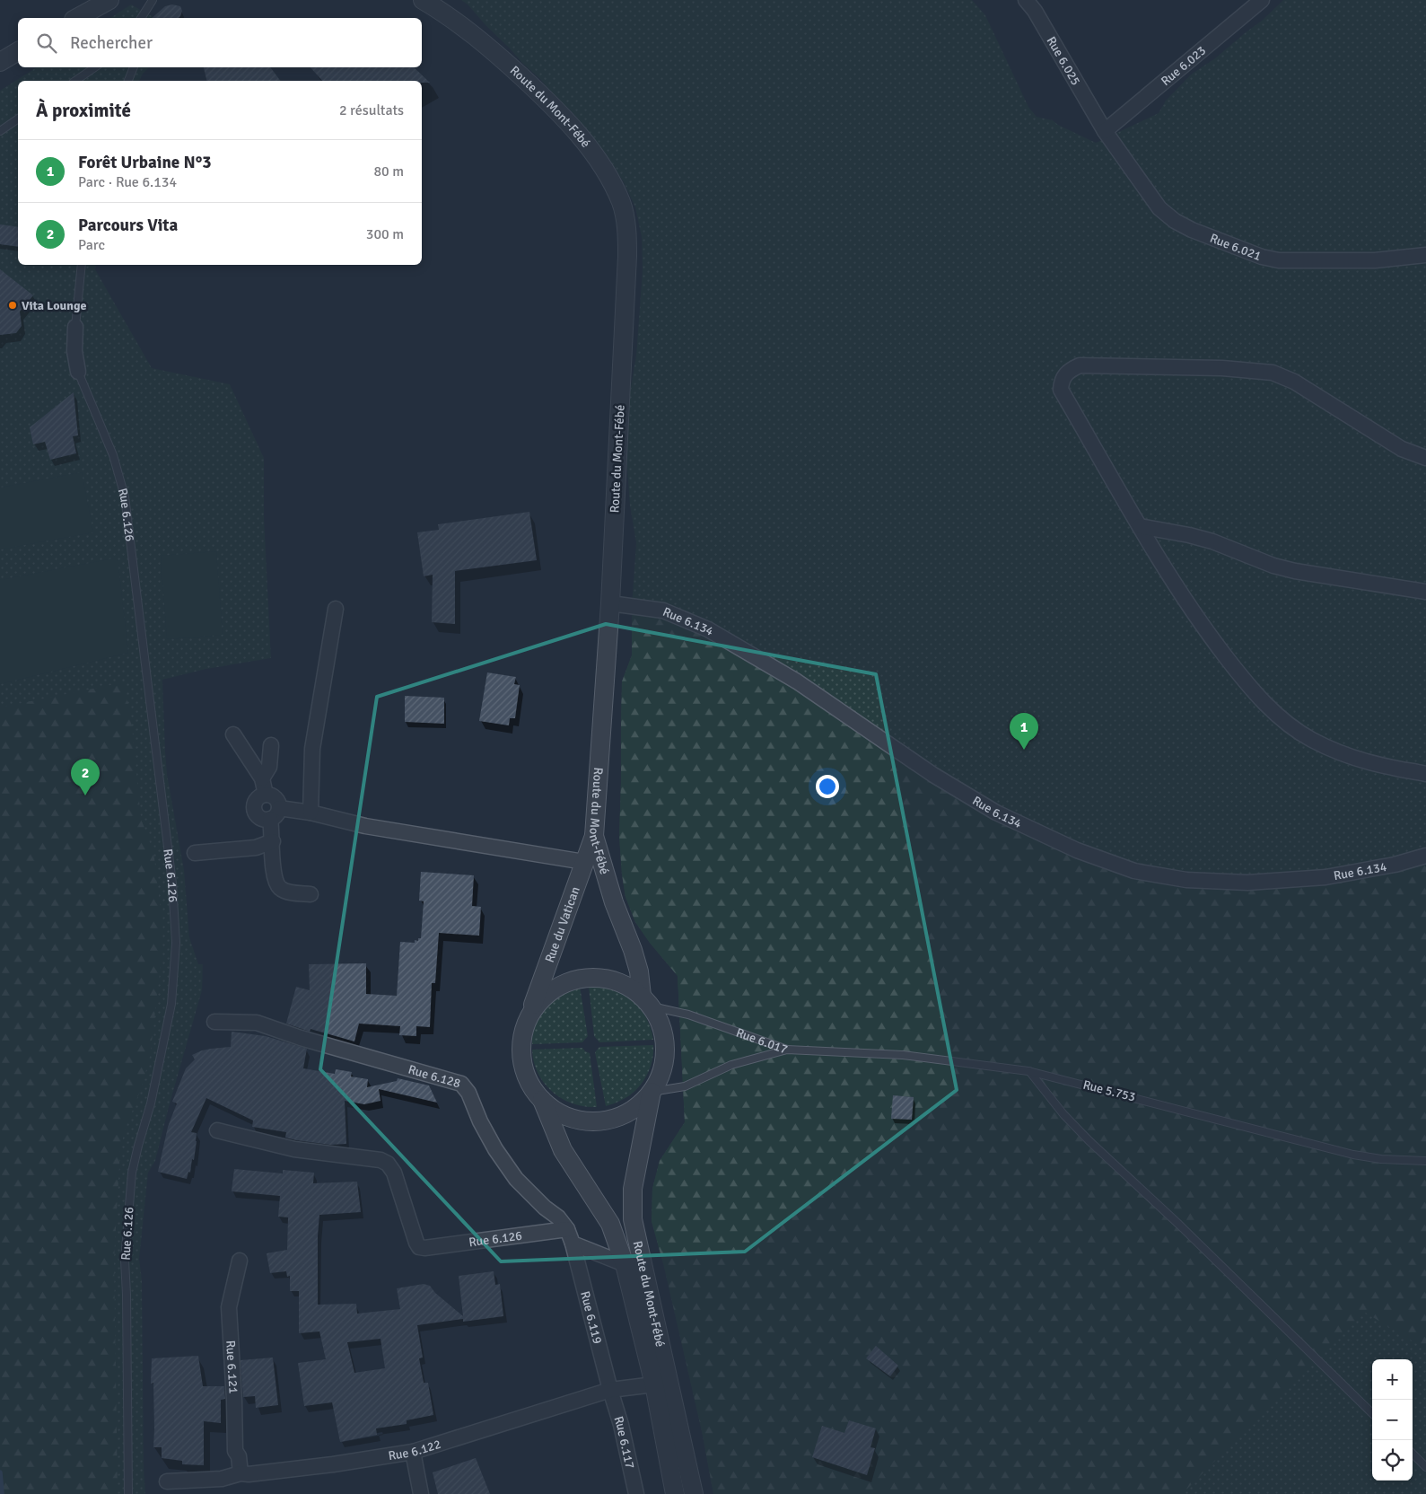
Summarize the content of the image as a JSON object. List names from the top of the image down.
{
  "streets": {
    "street": [
      "Rue 6.025",
      "Rue 6.023",
      "Route du Mont-Fébé",
      "Rue 6.021",
      "Rue 6.126",
      "Rue 6.134",
      "Rue du Vatican",
      "Rue 6.017",
      "Rue 6.128",
      "Rue 6.119",
      "Rue 6.121",
      "Rue 6.117",
      "Rue 6.122"
    ],
    "lane": ["Rue 5.753"]
  },
  "crossings": [
    ["Rue 6.025", "Rue 6.023"],
    ["Rue 6.025", "Rue 6.021"],
    ["Rue 6.023", "Rue 6.021"],
    ["Route du Mont-Fébé", "Rue 6.134"],
    ["Route du Mont-Fébé", "Rue du Vatican"],
    ["Route du Mont-Fébé", "Rue 6.017"],
    ["Route du Mont-Fébé", "Rue 6.122"],
    ["Rue 6.126", "Rue 6.128"],
    ["Rue du Vatican", "Rue 6.017"],
    ["Rue 6.017", "Rue 5.753"],
    ["Rue 6.128", "Rue 6.119"],
    ["Rue 6.119", "Rue 6.117"],
    ["Rue 6.119", "Rue 6.122"],
    ["Rue 6.121", "Rue 6.122"],
    ["Rue 6.117", "Rue 6.122"]
  ],
  "places": ["Vita Lounge"],
  "page": {
    "search": "Rechercher",
    "heading": ["À proximité", "2 résultats"],
    "list": [
      {
        "mark": "1",
        "name": "Forêt Urbaine N°3",
        "note": "Parc · Rue 6.134",
        "value": "80 m"
      },
      {
        "mark": "2",
        "name": "Parcours Vita",
        "note": "Parc",
        "value": "300 m"
      }
    ],
    "pins": ["1", "2"],
    "map_buttons": ["+", "−"]
  }
}
